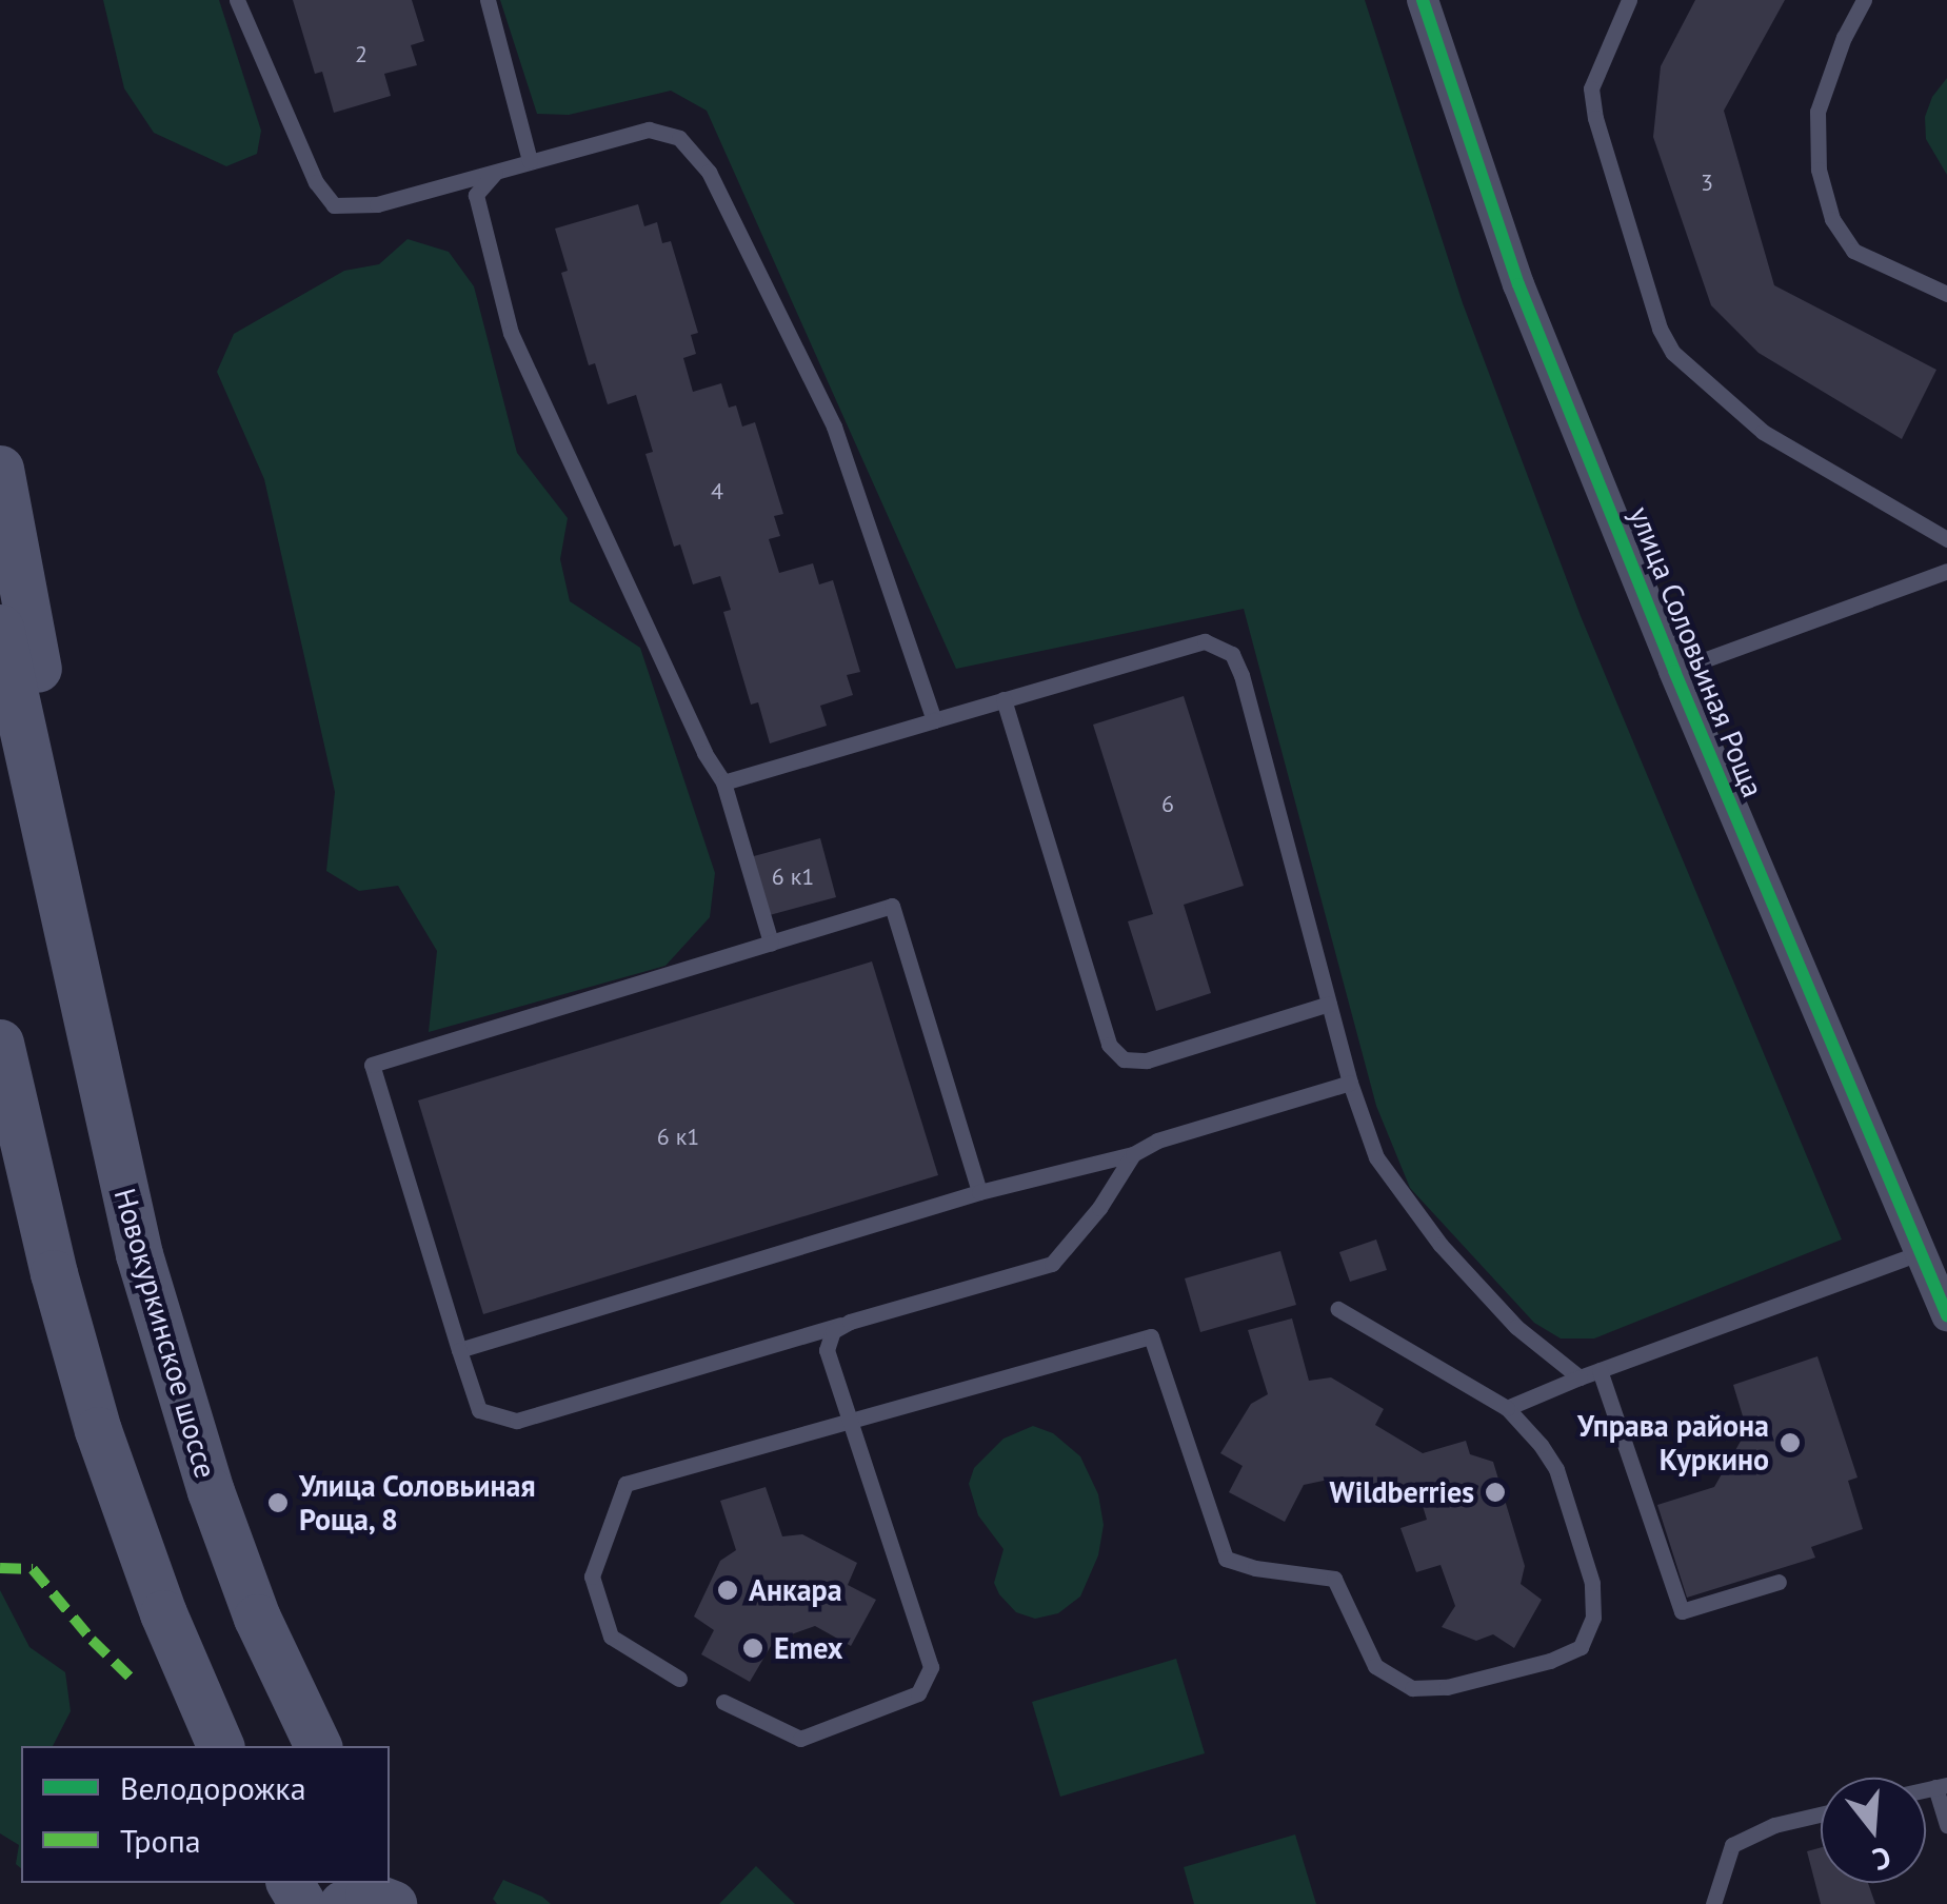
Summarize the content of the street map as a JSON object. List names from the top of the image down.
{
  "streets": {
    "main road": ["Новокуркинское шоссе"],
    "street": ["улица Соловьиная Роща"]
  },
  "places": [
    "Управа района Куркино",
    "Wildberries",
    "Улица Соловьиная Роща, 8",
    "Анкара",
    "Emex"
  ],
  "house_numbers": [
    "2",
    "3",
    "4",
    "6",
    "6 к1",
    "6 к1"
  ],
  "legend": ["Велодорожка", "Тропа"],
  "north": "bottom"
}
